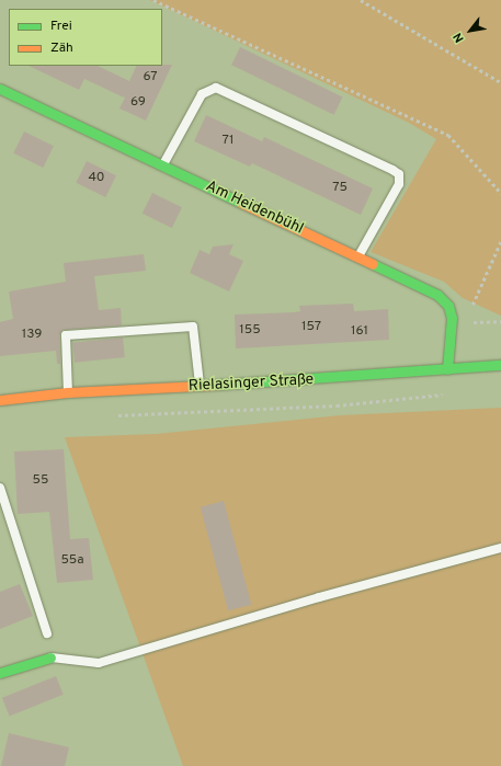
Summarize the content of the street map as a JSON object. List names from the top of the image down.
{
  "streets": {
    "street": ["Am Heidenbühl", "Rielasinger Straße"]
  },
  "crossings": [
    ["Am Heidenbühl", "Rielasinger Straße"]
  ],
  "house_numbers": [
    "67",
    "69",
    "71",
    "40",
    "75",
    "157",
    "155",
    "161",
    "139",
    "55",
    "55a"
  ],
  "legend": ["Frei", "Zäh"],
  "north": "bottom left"
}
